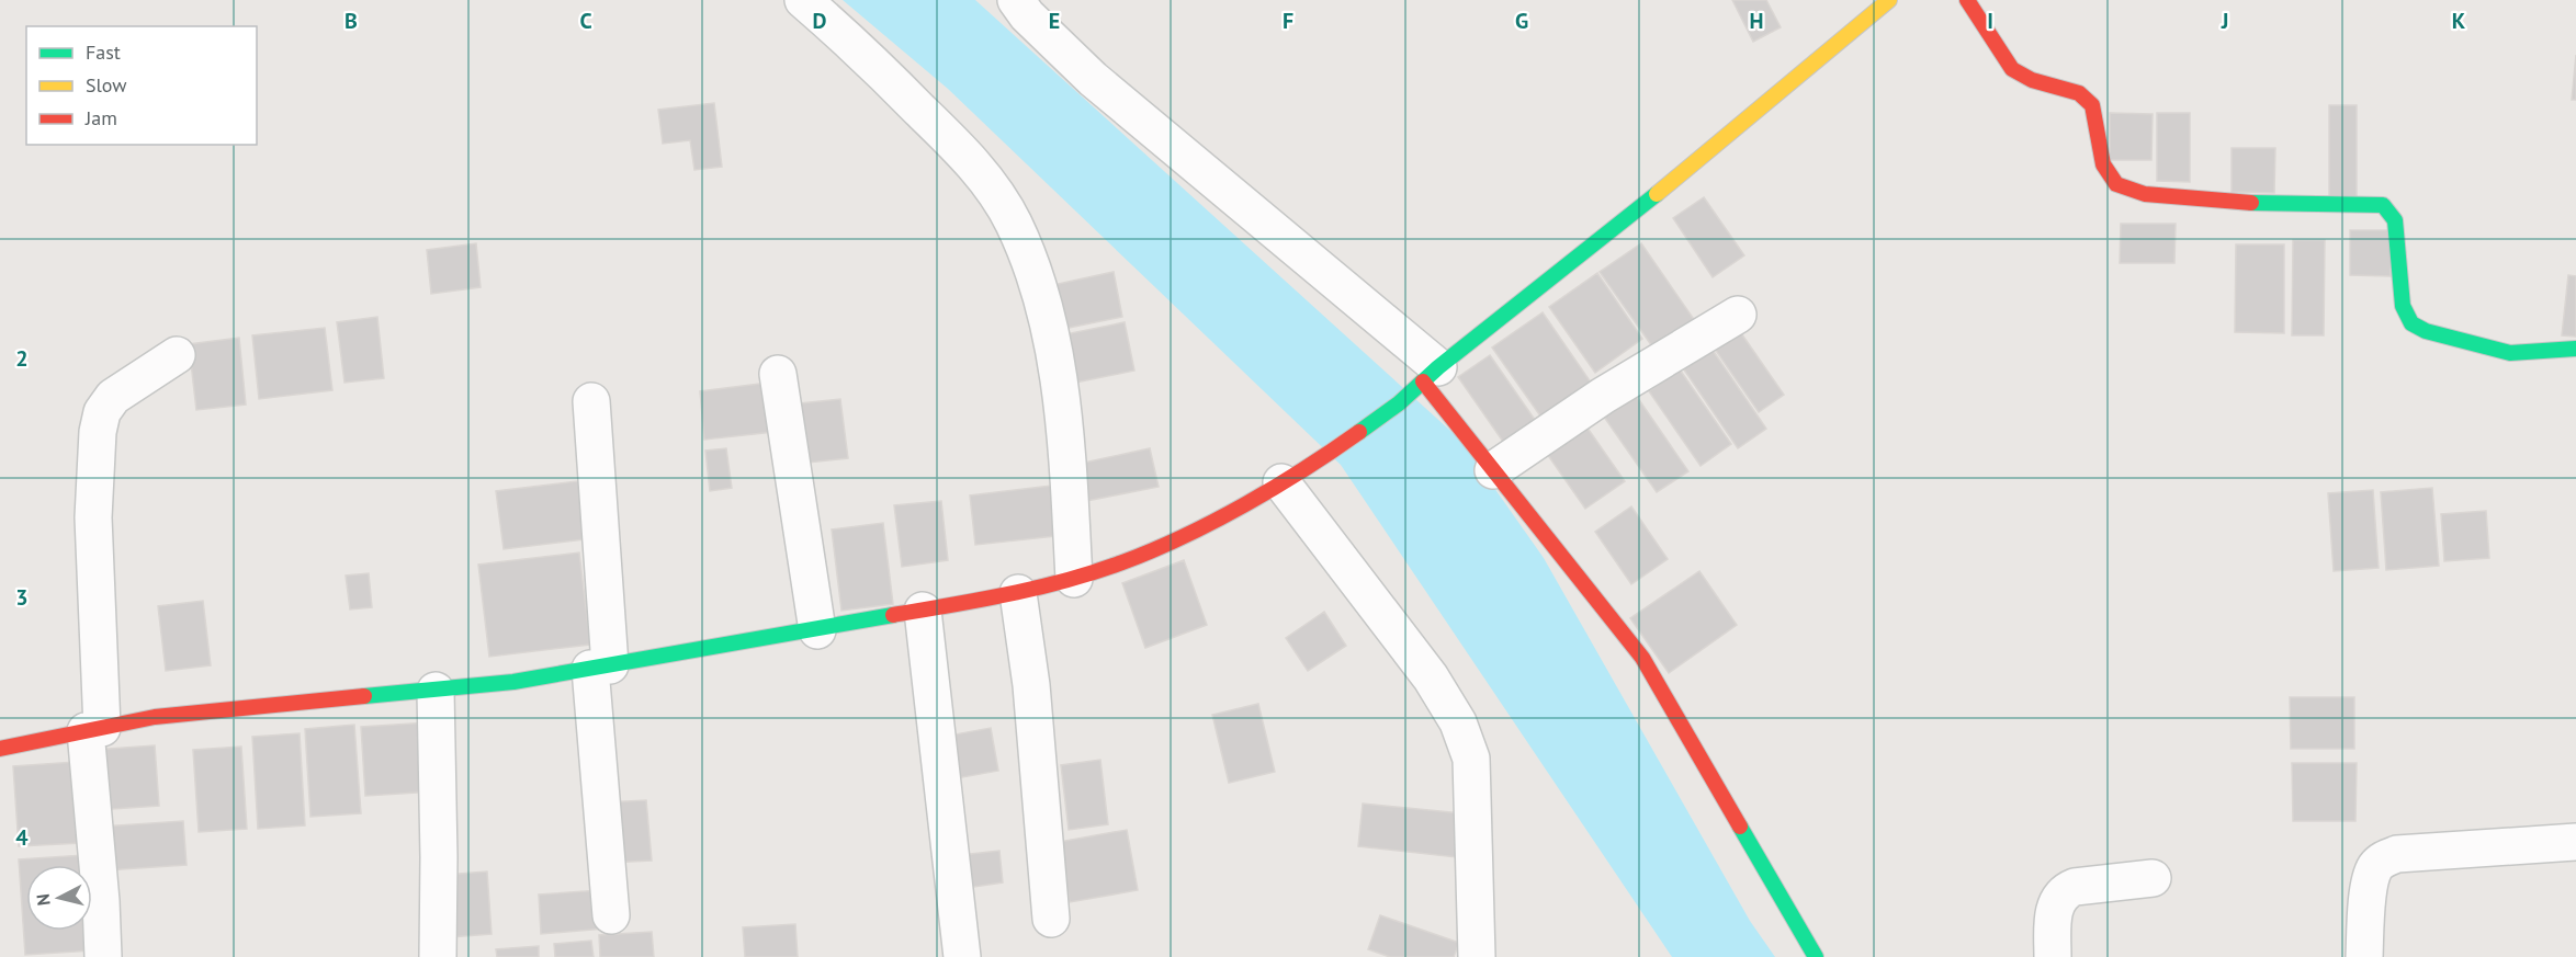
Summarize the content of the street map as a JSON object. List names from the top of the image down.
{
  "legend": ["Fast", "Slow", "Jam"],
  "north": "left",
  "grid": {
    "columns": [
      "B",
      "C",
      "D",
      "E",
      "F",
      "G",
      "H",
      "I",
      "J",
      "K"
    ],
    "rows": ["2", "3", "4"]
  }
}
